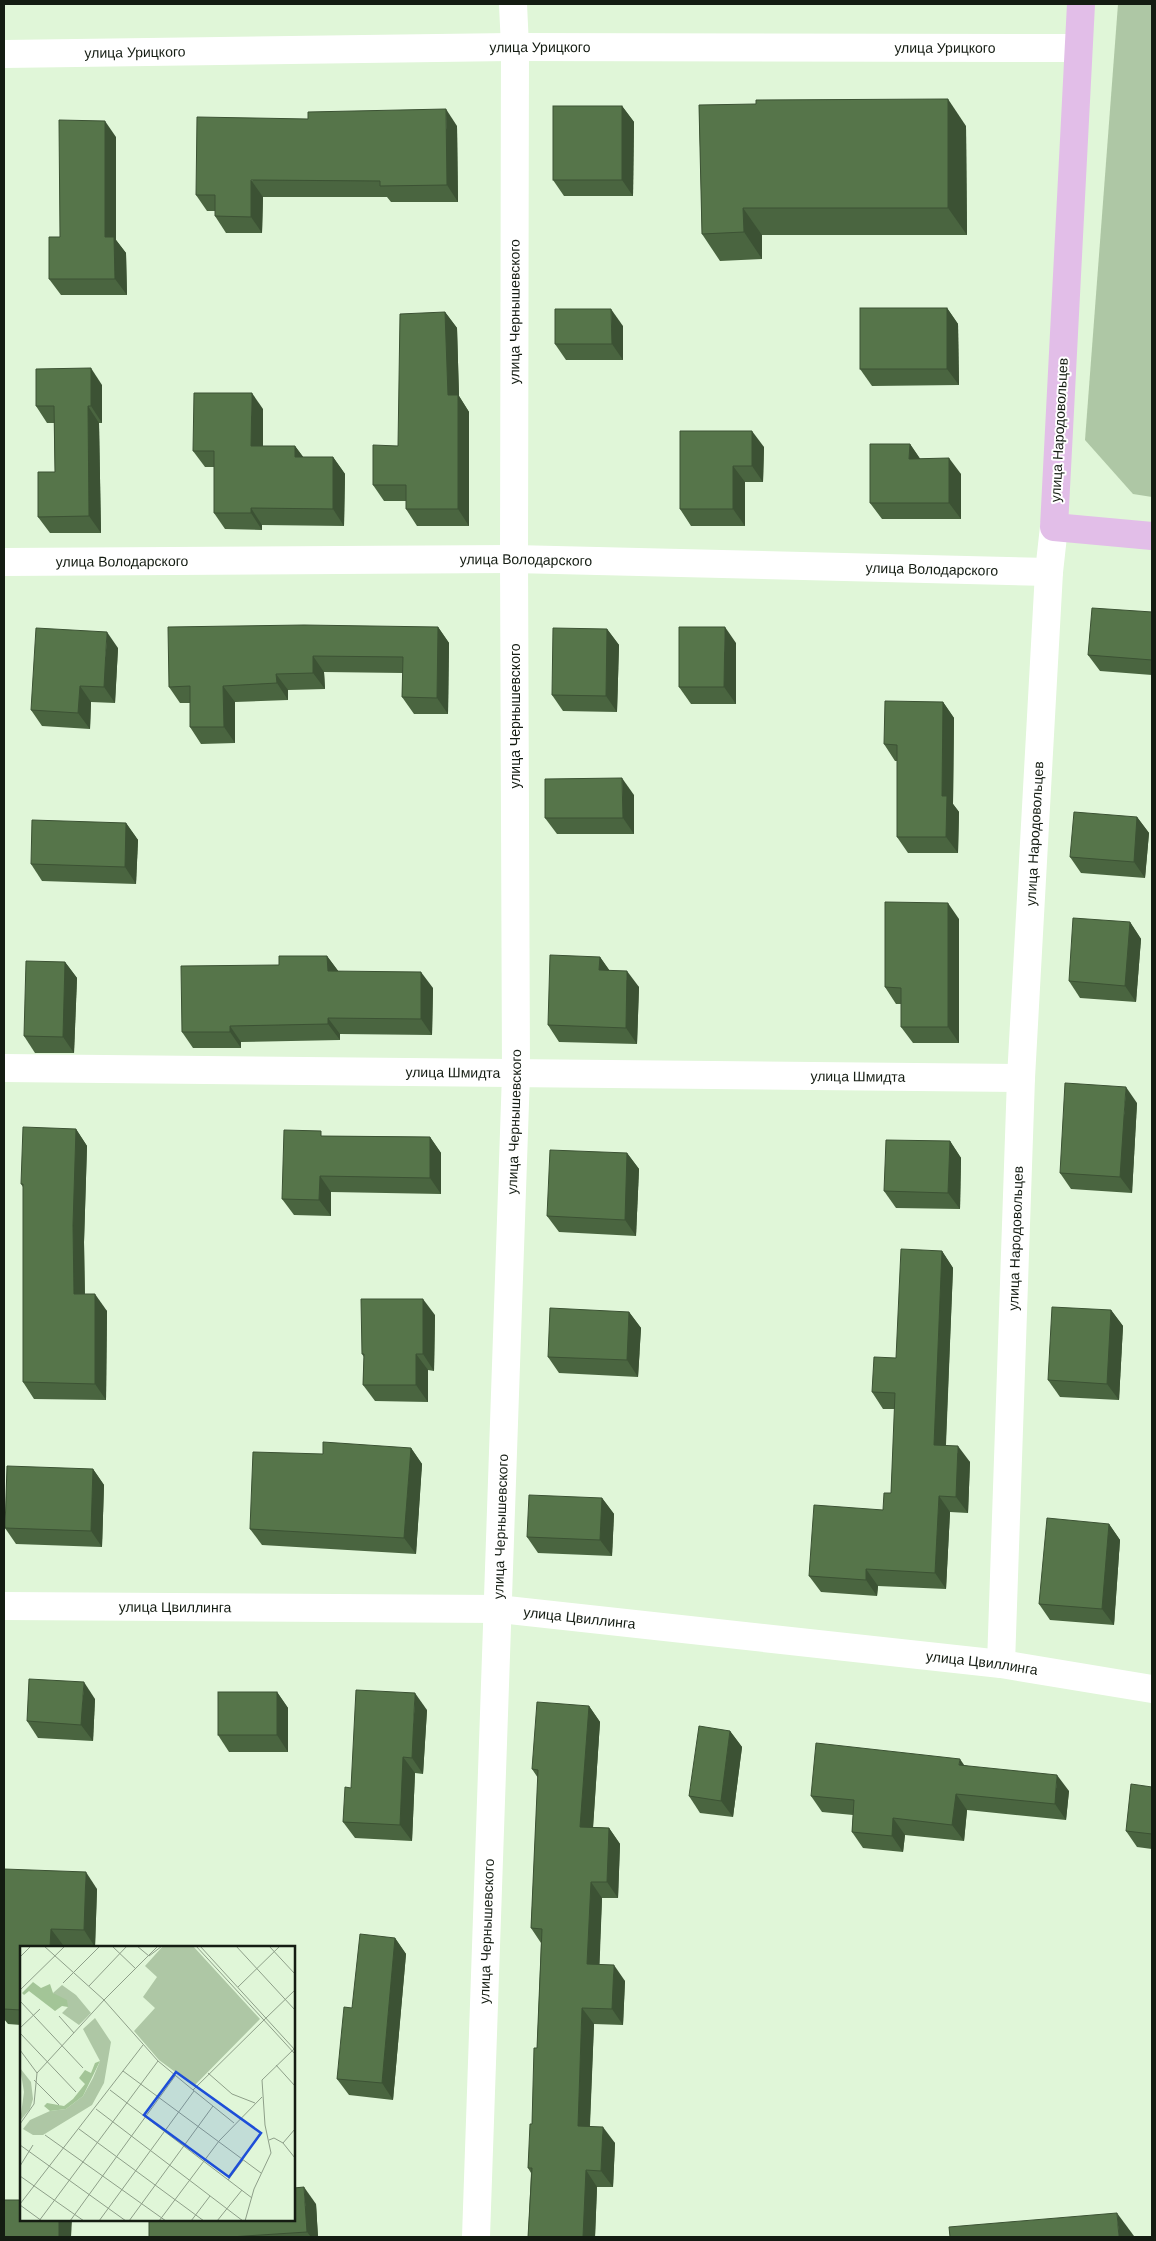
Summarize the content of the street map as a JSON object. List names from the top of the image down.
{
  "streets": {
    "main road": ["улица Народовольцев"],
    "street": [
      "улица Урицкого",
      "улица Чернышевского",
      "улица Володарского",
      "улица Шмидта",
      "улица Цвиллинга"
    ]
  },
  "crossings": [
    ["улица Урицкого", "улица Чернышевского"],
    ["улица Урицкого", "улица Народовольцев"],
    ["улица Чернышевского", "улица Володарского"],
    ["улица Чернышевского", "улица Шмидта"],
    ["улица Чернышевского", "улица Цвиллинга"],
    ["улица Народовольцев", "улица Володарского"],
    ["улица Народовольцев", "улица Шмидта"],
    ["улица Народовольцев", "улица Цвиллинга"]
  ]
}
